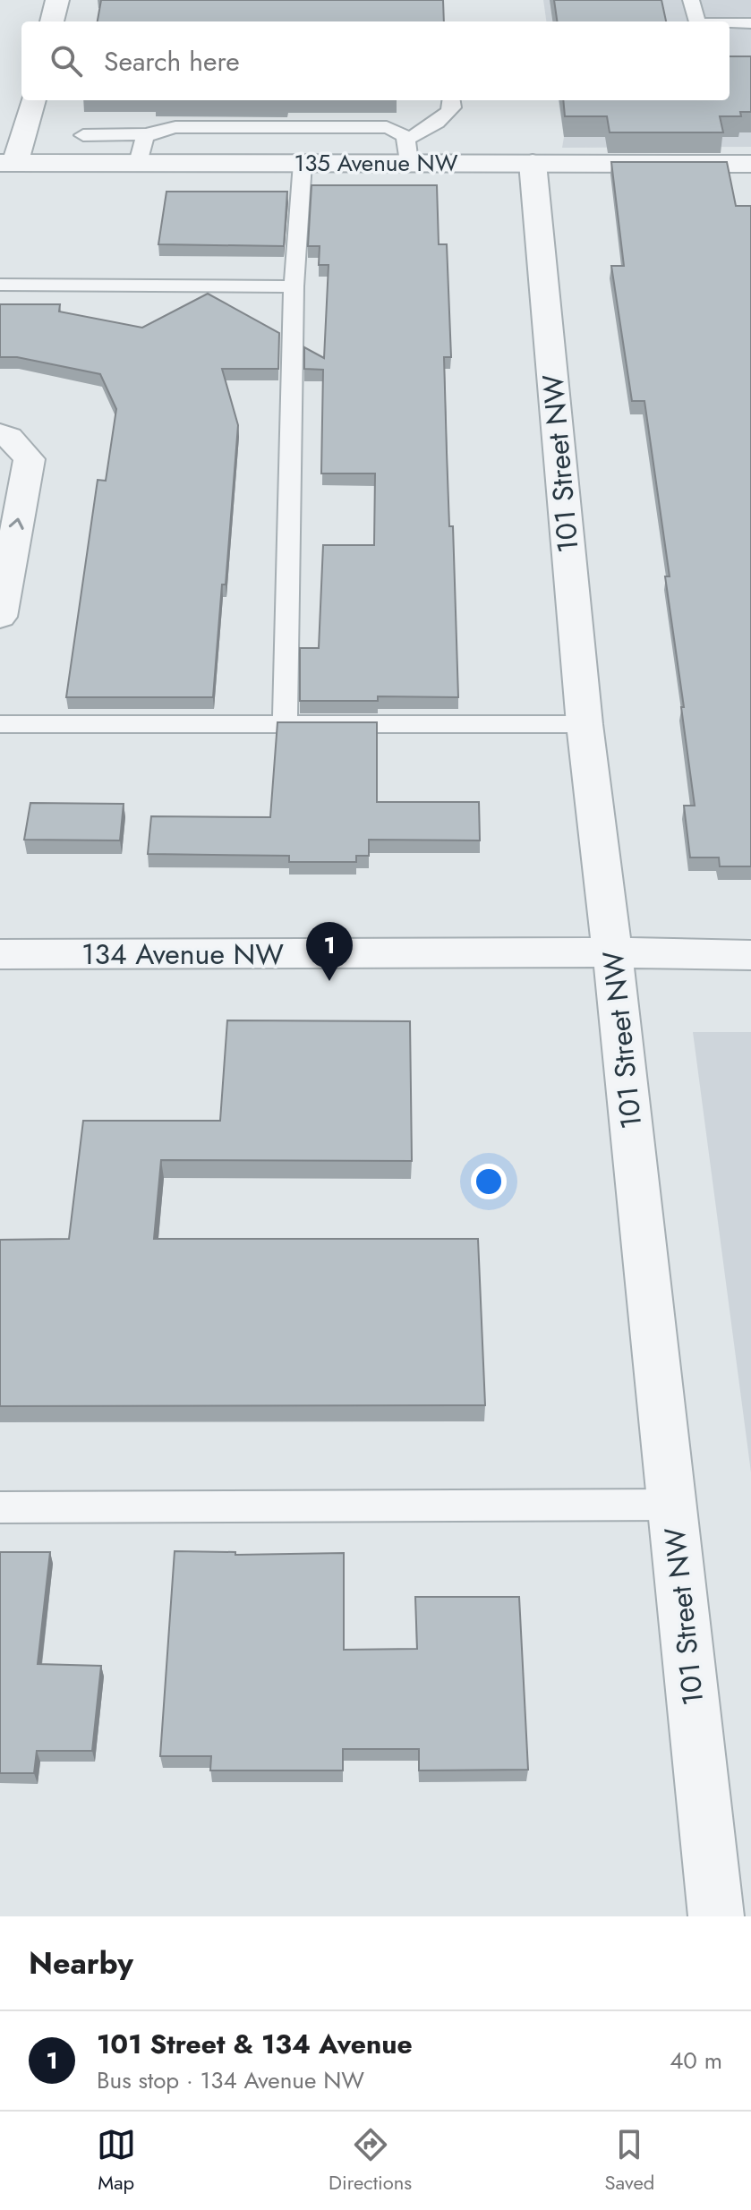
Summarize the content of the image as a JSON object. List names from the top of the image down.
{
  "streets": {
    "street": ["135 Avenue NW", "101 Street NW", "134 Avenue NW"]
  },
  "crossings": [
    ["135 Avenue NW", "101 Street NW"],
    ["101 Street NW", "134 Avenue NW"]
  ],
  "page": {
    "search": "Search here",
    "pins": "1",
    "heading": "Nearby",
    "list": [
      {
        "mark": "1",
        "name": "101 Street & 134 Avenue",
        "note": "Bus stop · 134 Avenue NW",
        "value": "40 m"
      }
    ],
    "nav": ["Map", "Directions", "Saved"]
  }
}
